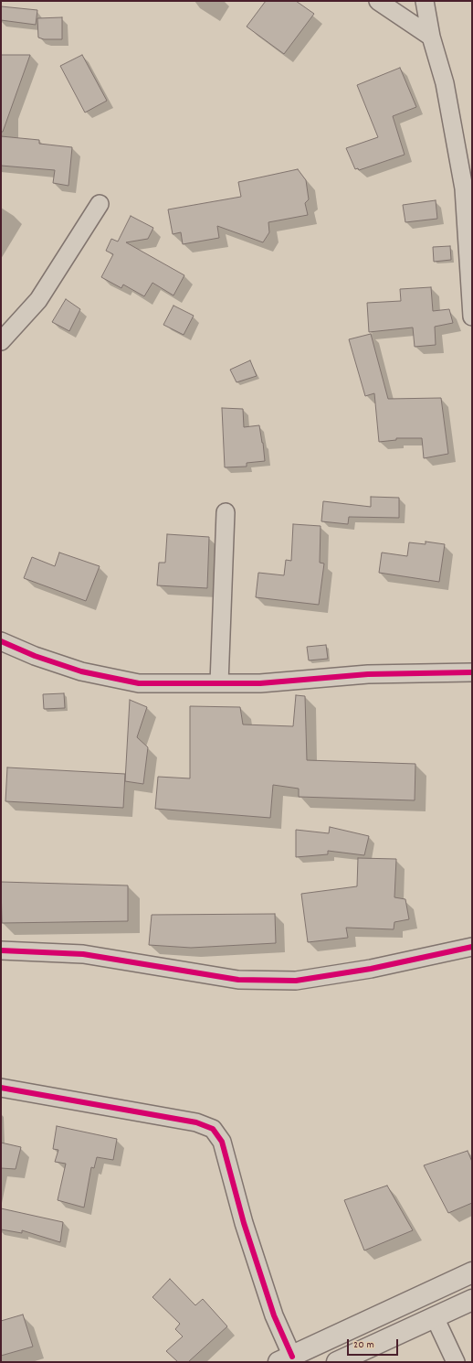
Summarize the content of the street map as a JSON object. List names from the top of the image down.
{
  "scale_bar": "20 m"
}
